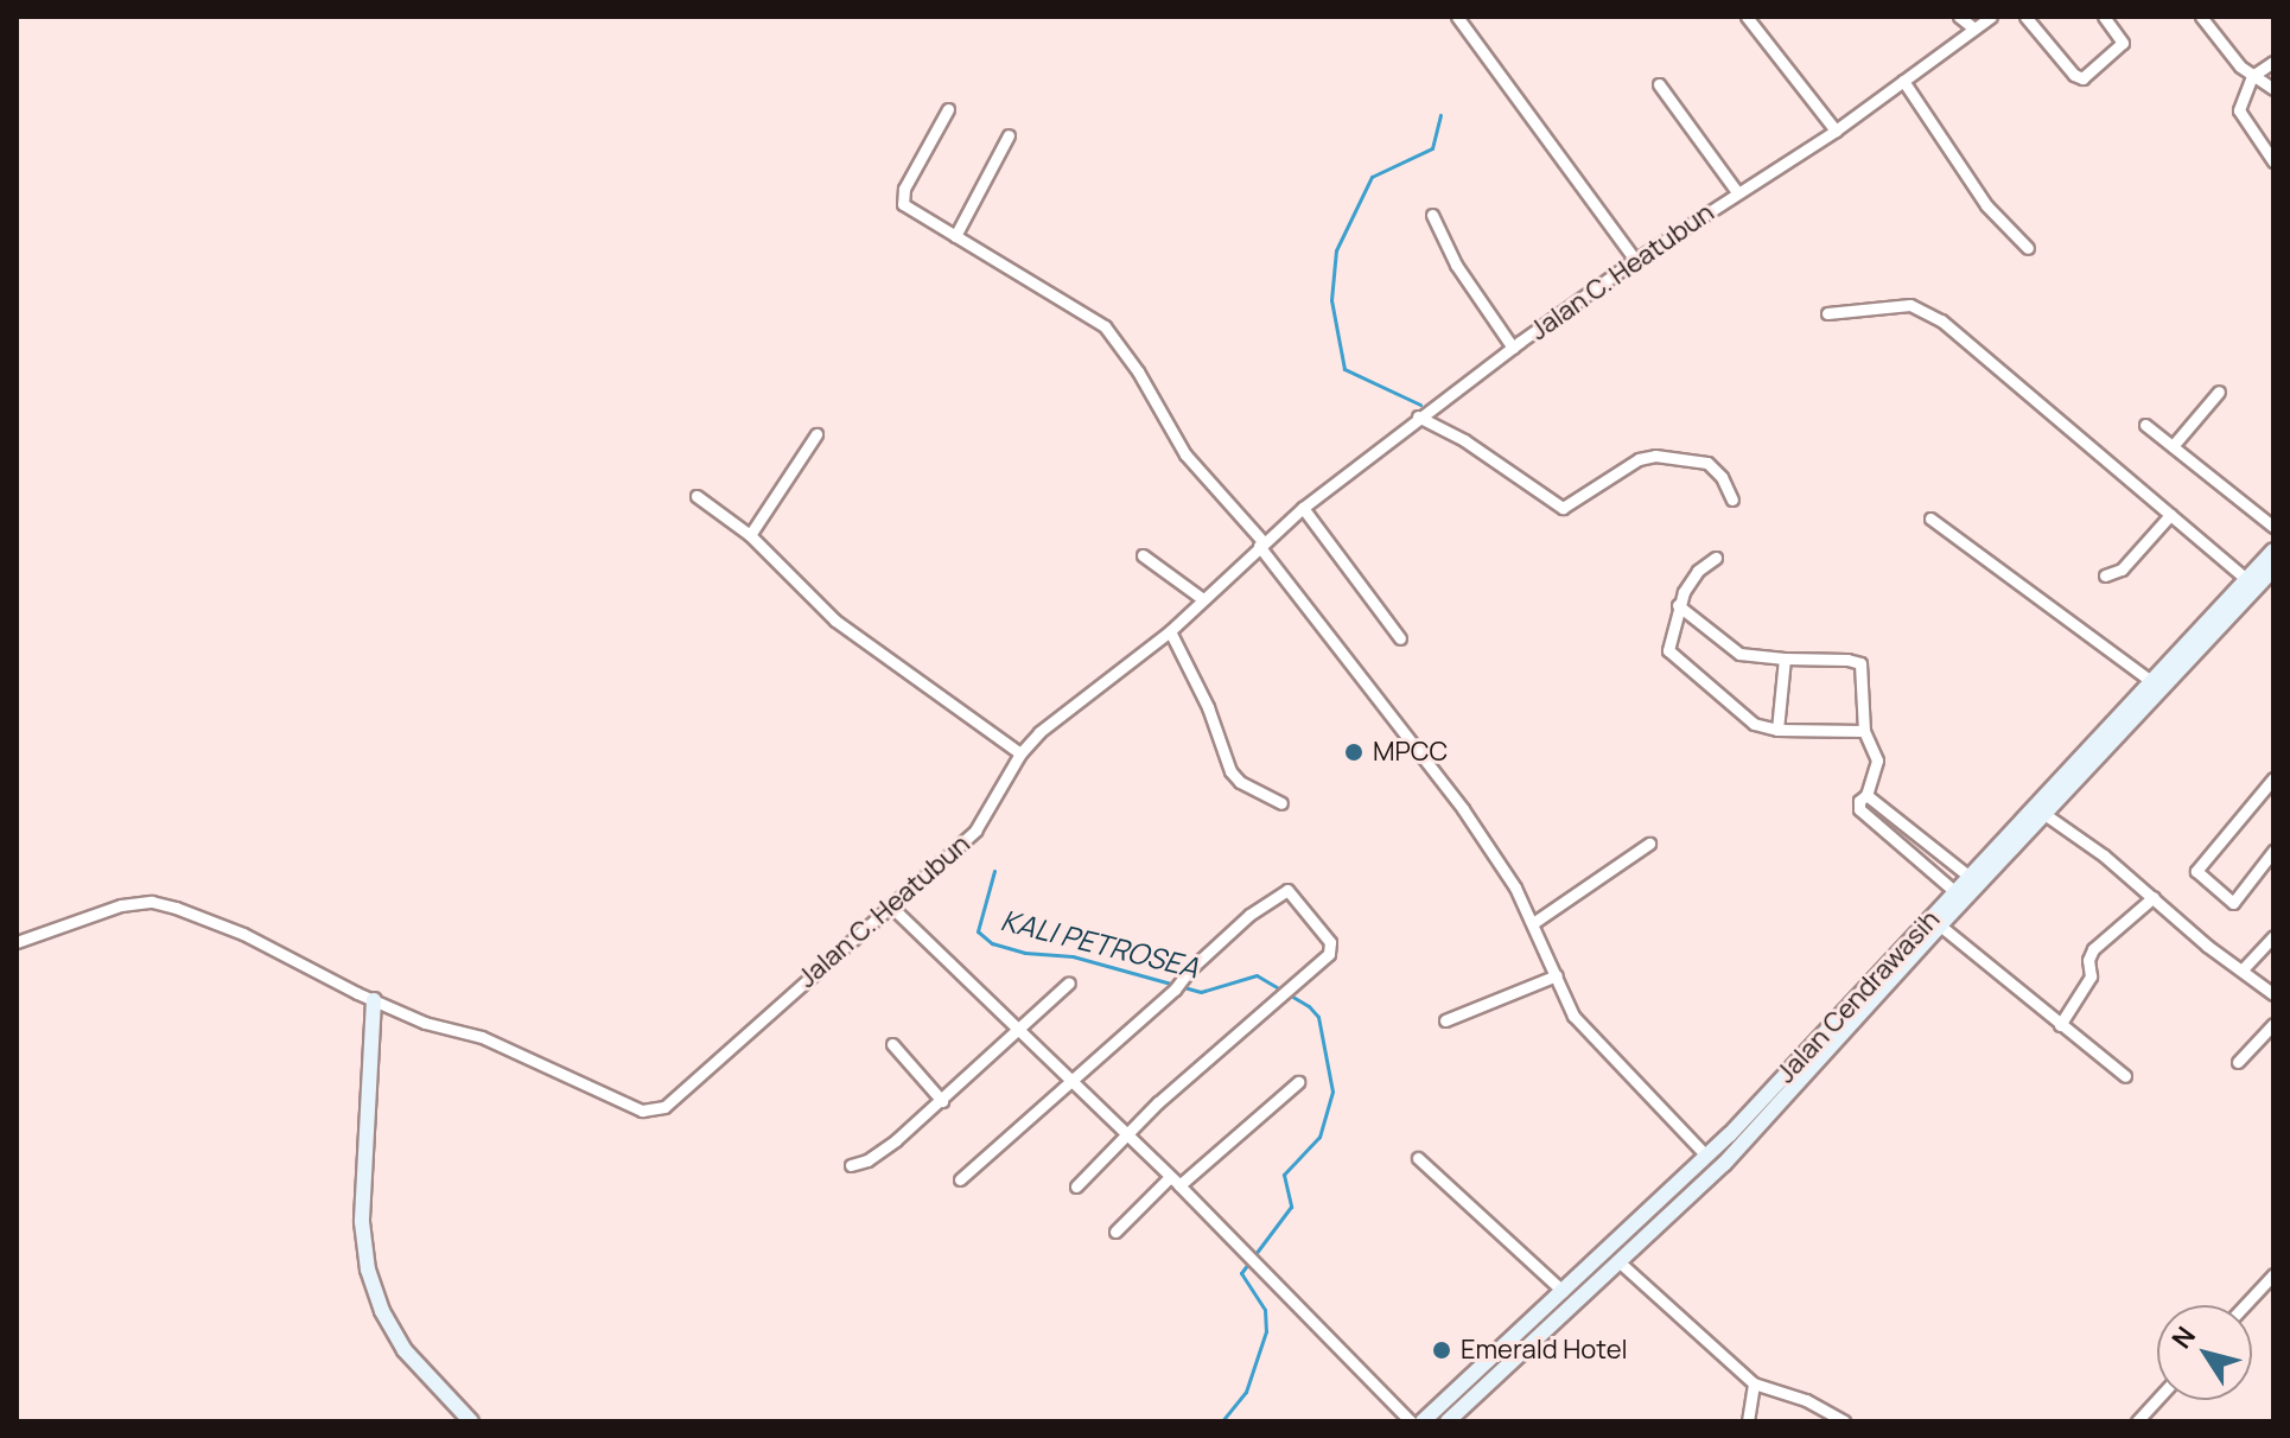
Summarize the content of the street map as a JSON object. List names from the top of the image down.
{
  "streets": {
    "main road": ["Jalan Cendrawasih"],
    "street": ["Jalan C. Heatubun"]
  },
  "water": ["KALI PETROSEA"],
  "places": ["MPCC", "Emerald Hotel"],
  "north": "top left"
}
